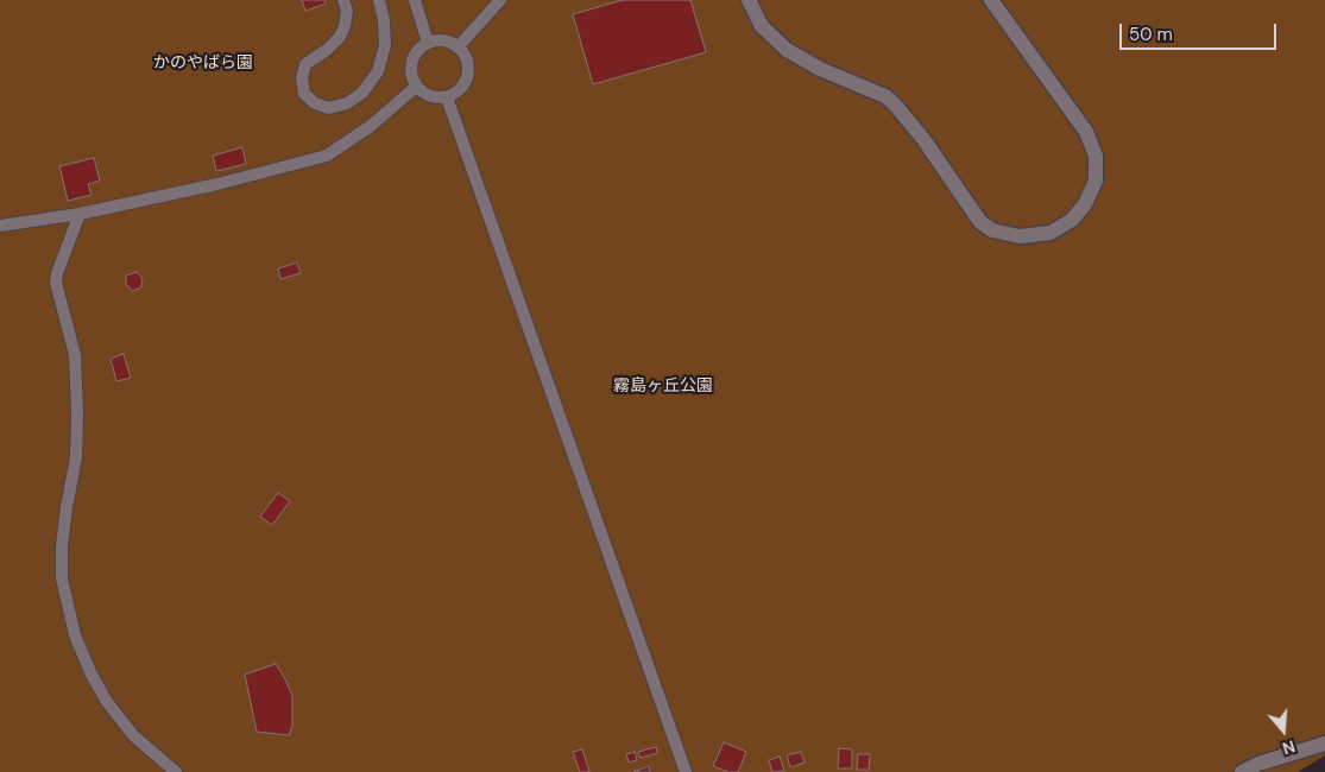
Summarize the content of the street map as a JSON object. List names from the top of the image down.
{
  "parks": ["かのやばら園", "霧島ヶ丘公園"],
  "scale_bar": "50 m",
  "north": "bottom"
}
